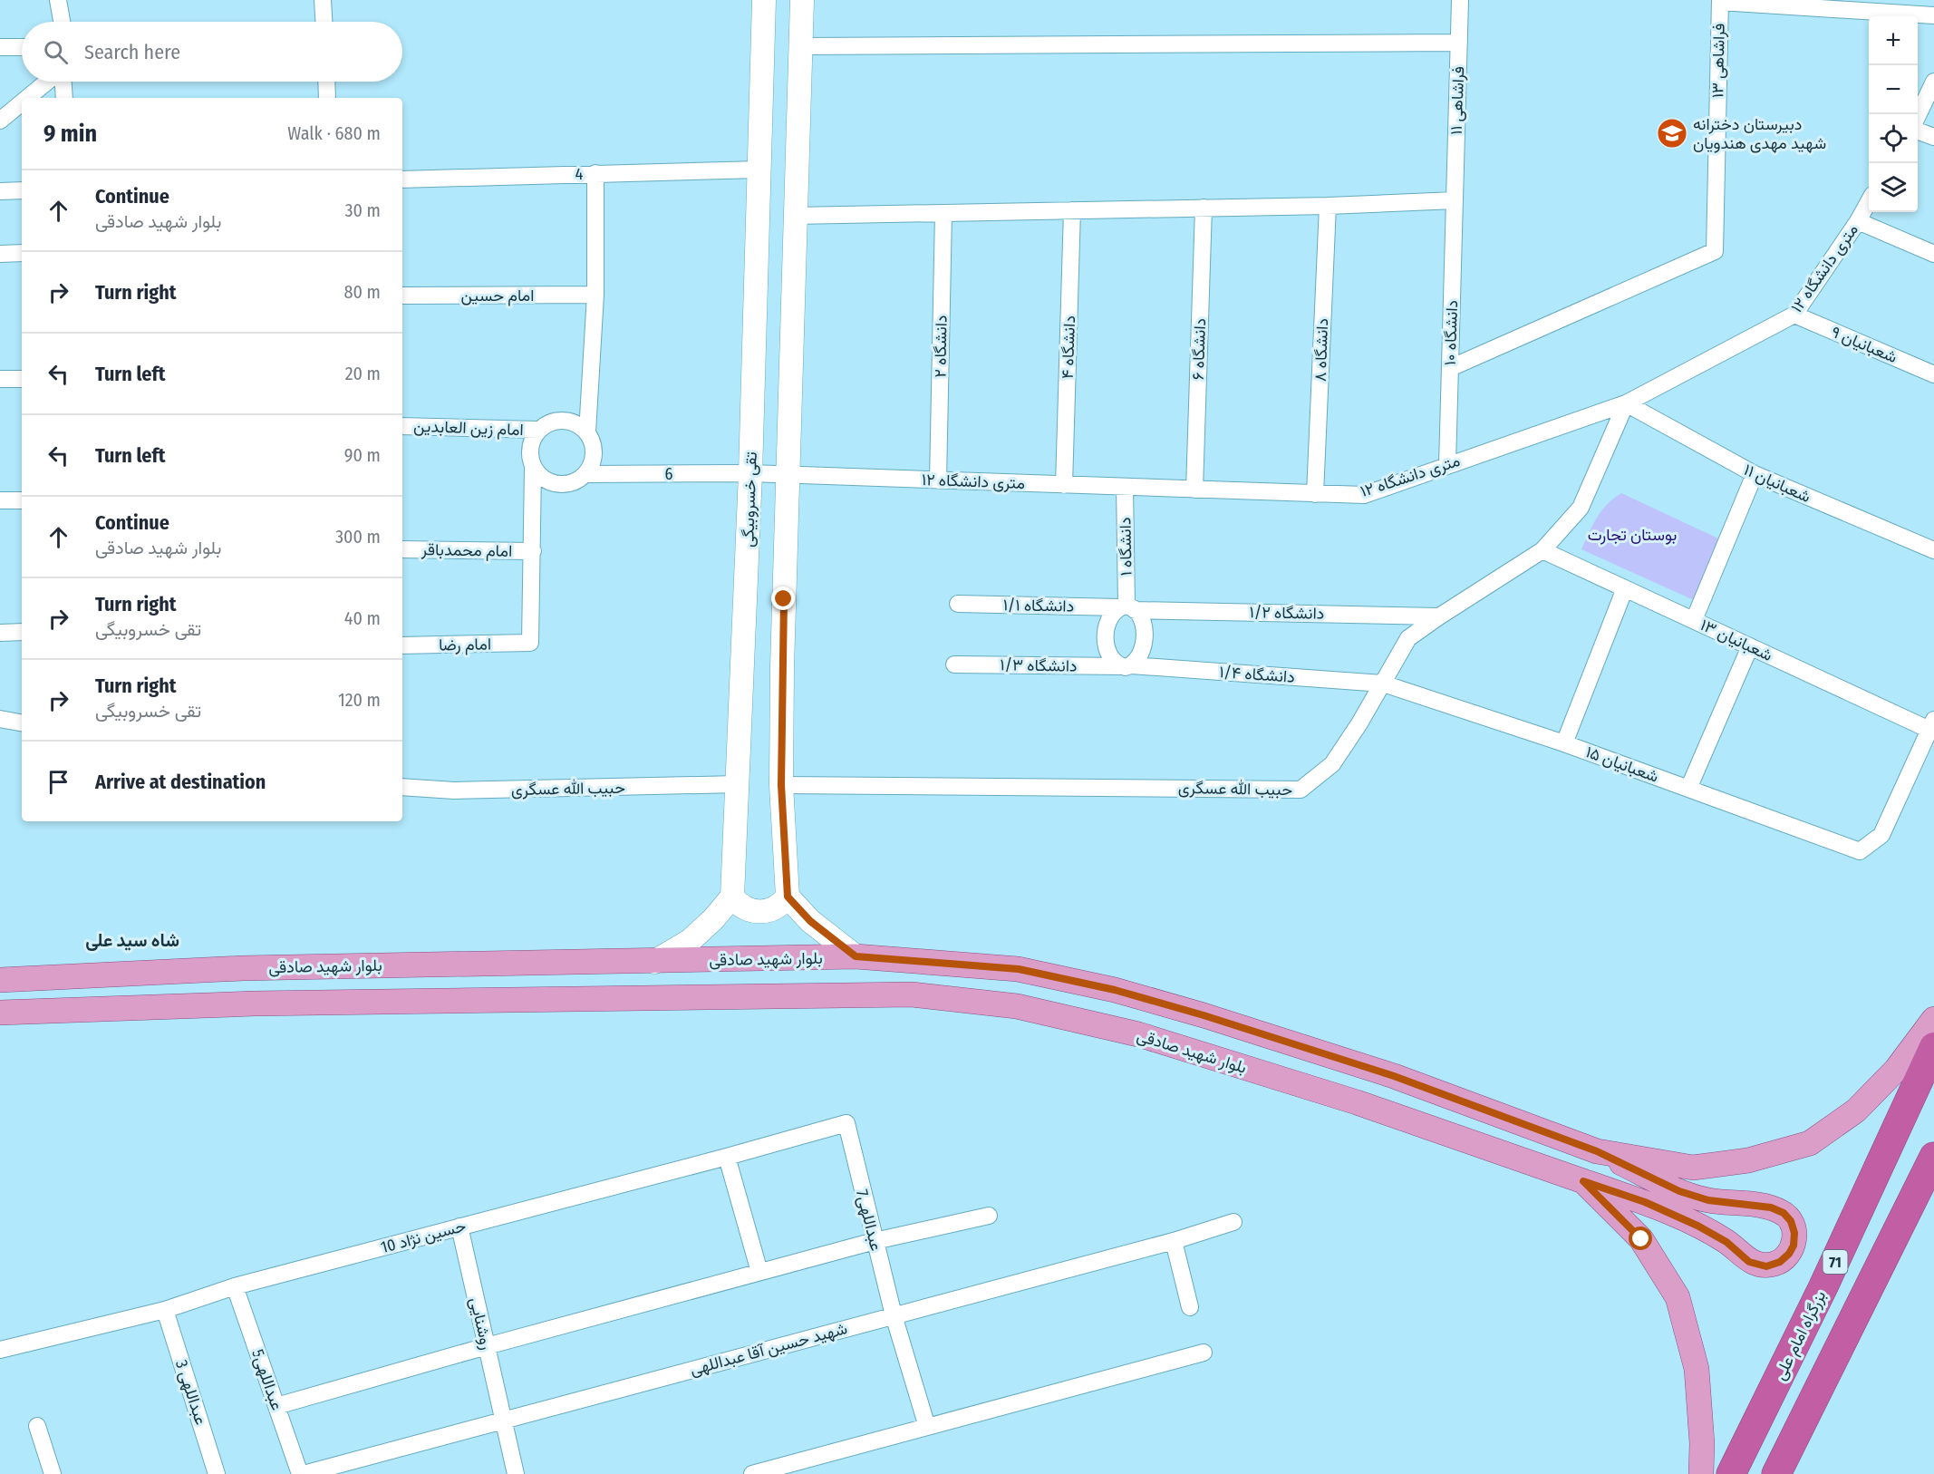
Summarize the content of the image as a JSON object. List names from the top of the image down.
{
  "streets": {
    "highway": ["71", "بزرگراه امام علی"],
    "main road": ["تقی خسروبیگی", "بلوار شهید صادقی"],
    "street": [
      "فراشاهی ۱۳",
      "فراشاهی ۱۱",
      "4",
      "۱۲ متری دانشگاه",
      "امام حسین",
      "دانشگاه ۱۰",
      "شعبانیان ۹",
      "دانشگاه ۲",
      "دانشگاه ۴",
      "دانشگاه ۶",
      "دانشگاه ۸",
      "امام زین العابدین",
      "6",
      "شعبانیان ۱۱",
      "دانشگاه ۱",
      "امام محمدباقر",
      "دانشگاه ۱/۱",
      "دانشگاه ۱/۲",
      "شعبانیان ۱۳",
      "امام رضا",
      "دانشگاه ۱/۳",
      "دانشگاه ۱/۴",
      "شعبانیان ۱۵",
      "حبیب الله عسگری",
      "عبداللهی7",
      "حسین نژاد 10",
      "روشنایی",
      "شهید حسین آقا عبداللهی",
      "عبداللهی5",
      "عبداللهی 3"
    ]
  },
  "crossings": [
    ["فراشاهی ۱۳", "دانشگاه ۱۰"],
    ["فراشاهی ۱۱", "دانشگاه ۱۰"],
    ["4", "تقی خسروبیگی"],
    ["۱۲ متری دانشگاه", "دانشگاه ۱۰"],
    ["۱۲ متری دانشگاه", "شعبانیان ۹"],
    ["۱۲ متری دانشگاه", "دانشگاه ۲"],
    ["۱۲ متری دانشگاه", "دانشگاه ۴"],
    ["۱۲ متری دانشگاه", "دانشگاه ۶"],
    ["۱۲ متری دانشگاه", "دانشگاه ۸"],
    ["۱۲ متری دانشگاه", "6"],
    ["۱۲ متری دانشگاه", "شعبانیان ۱۱"],
    ["۱۲ متری دانشگاه", "دانشگاه ۱"],
    ["۱۲ متری دانشگاه", "حبیب الله عسگری"],
    ["امام زین العابدین", "6"],
    ["6", "تقی خسروبیگی"],
    ["شعبانیان ۱۱", "حبیب الله عسگری"],
    ["تقی خسروبیگی", "حبیب الله عسگری"],
    ["دانشگاه ۱", "دانشگاه ۱/۱"],
    ["دانشگاه ۱", "دانشگاه ۱/۲"],
    ["دانشگاه ۱", "دانشگاه ۱/۳"],
    ["دانشگاه ۱", "دانشگاه ۱/۴"],
    ["امام محمدباقر", "امام رضا"],
    ["دانشگاه ۱/۱", "دانشگاه ۱/۲"],
    ["دانشگاه ۱/۱", "دانشگاه ۱/۳"],
    ["دانشگاه ۱/۱", "دانشگاه ۱/۴"],
    ["دانشگاه ۱/۲", "دانشگاه ۱/۳"],
    ["دانشگاه ۱/۲", "دانشگاه ۱/۴"],
    ["دانشگاه ۱/۲", "حبیب الله عسگری"],
    ["شعبانیان ۱۳", "شعبانیان ۱۵"],
    ["شعبانیان ۱۳", "حبیب الله عسگری"],
    ["دانشگاه ۱/۳", "دانشگاه ۱/۴"],
    ["دانشگاه ۱/۴", "شعبانیان ۱۵"],
    ["دانشگاه ۱/۴", "حبیب الله عسگری"],
    ["شعبانیان ۱۵", "حبیب الله عسگری"],
    ["عبداللهی7", "حسین نژاد 10"],
    ["عبداللهی7", "شهید حسین آقا عبداللهی"],
    ["حسین نژاد 10", "روشنایی"],
    ["حسین نژاد 10", "عبداللهی5"],
    ["حسین نژاد 10", "عبداللهی 3"],
    ["روشنایی", "شهید حسین آقا عبداللهی"],
    ["شهید حسین آقا عبداللهی", "عبداللهی5"]
  ],
  "districts": ["شاه سید علی"],
  "parks": ["بوستان تجارت"],
  "places": {
    "school or university": ["دبیرستان دخترانه شهید مهدی هندویان"]
  },
  "page": {
    "map_buttons": ["+", "−"],
    "search": "Search here",
    "heading": ["9 min", "Walk · 680 m"],
    "list": [
      ["Continue", "بلوار شهید صادقی", "30 m"],
      ["Turn right", "80 m"],
      ["Turn left", "20 m"],
      ["Turn left", "90 m"],
      ["Continue", "بلوار شهید صادقی", "300 m"],
      ["Turn right", "تقی خسروبیگی", "40 m"],
      ["Turn right", "تقی خسروبیگی", "120 m"],
      "Arrive at destination"
    ]
  }
}
